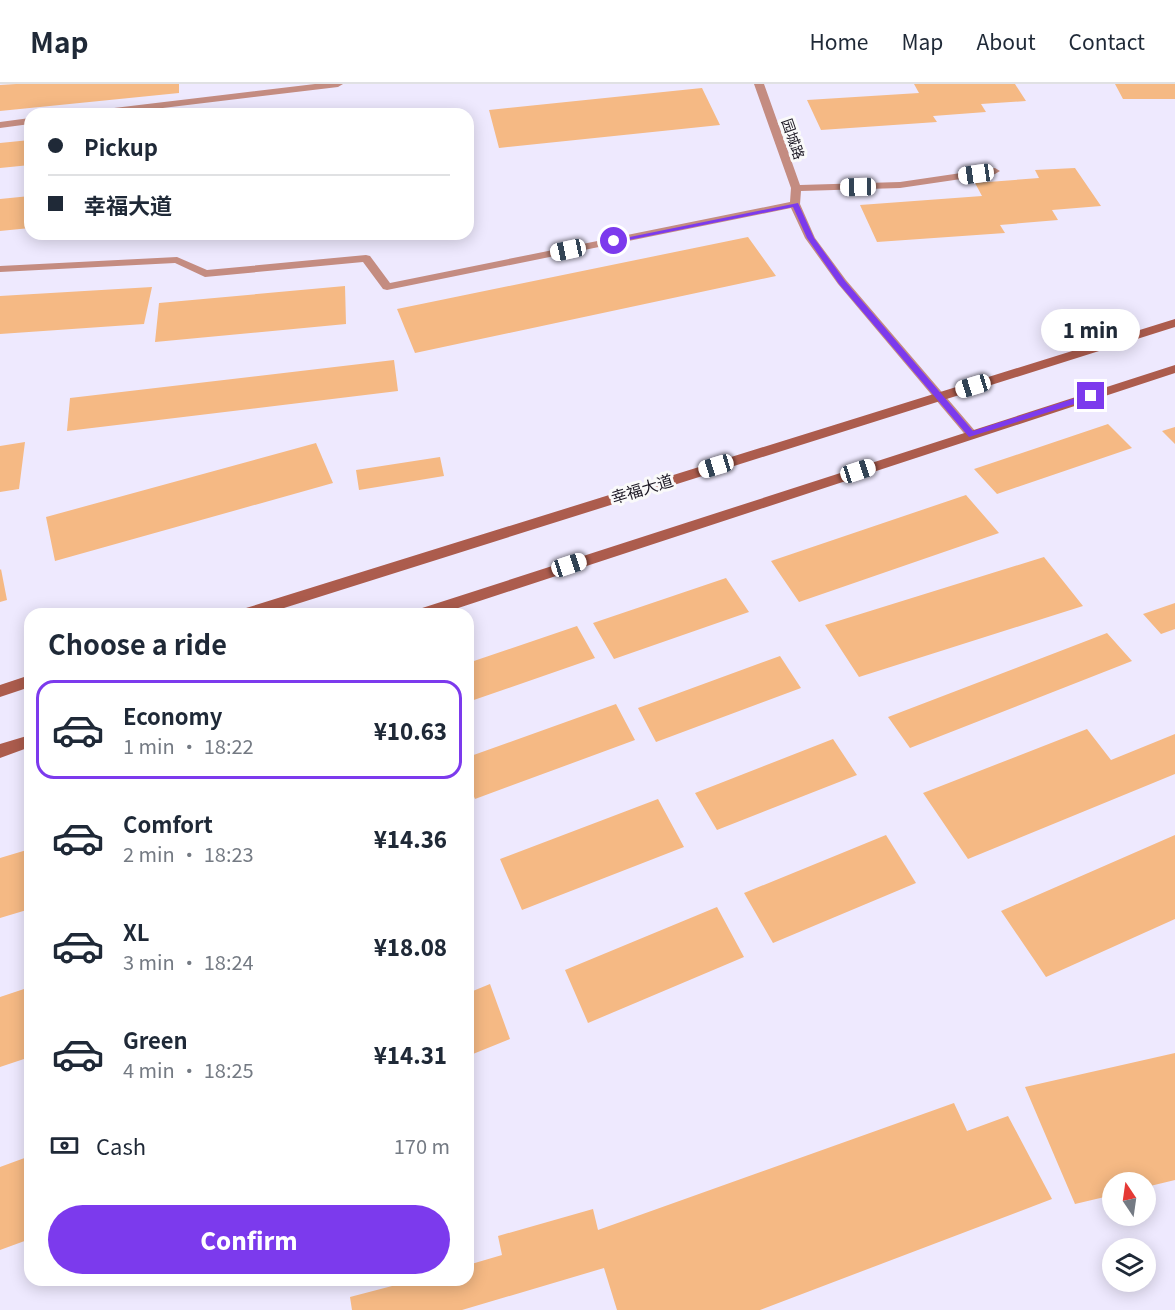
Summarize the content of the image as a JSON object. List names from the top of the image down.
{
  "streets": {
    "main road": ["幸福大道"],
    "lane": ["园城路"]
  },
  "north": "top",
  "page": {
    "header": "Map",
    "nav": [
      "Home",
      "Map",
      "About",
      "Contact"
    ],
    "banner": ["Pickup", "幸福大道"],
    "bubble": "1 min",
    "heading": "Choose a ride",
    "list": [
      {
        "name": "Economy",
        "note": "1 min · 18:22",
        "value": "¥10.63"
      },
      {
        "name": "Comfort",
        "note": "2 min · 18:23",
        "value": "¥14.36"
      },
      {
        "name": "XL",
        "note": "3 min · 18:24",
        "value": "¥18.08"
      },
      {
        "name": "Green",
        "note": "4 min · 18:25",
        "value": "¥14.31"
      }
    ],
    "pay": ["Cash", "170 m"],
    "buttons": "Confirm"
  }
}
